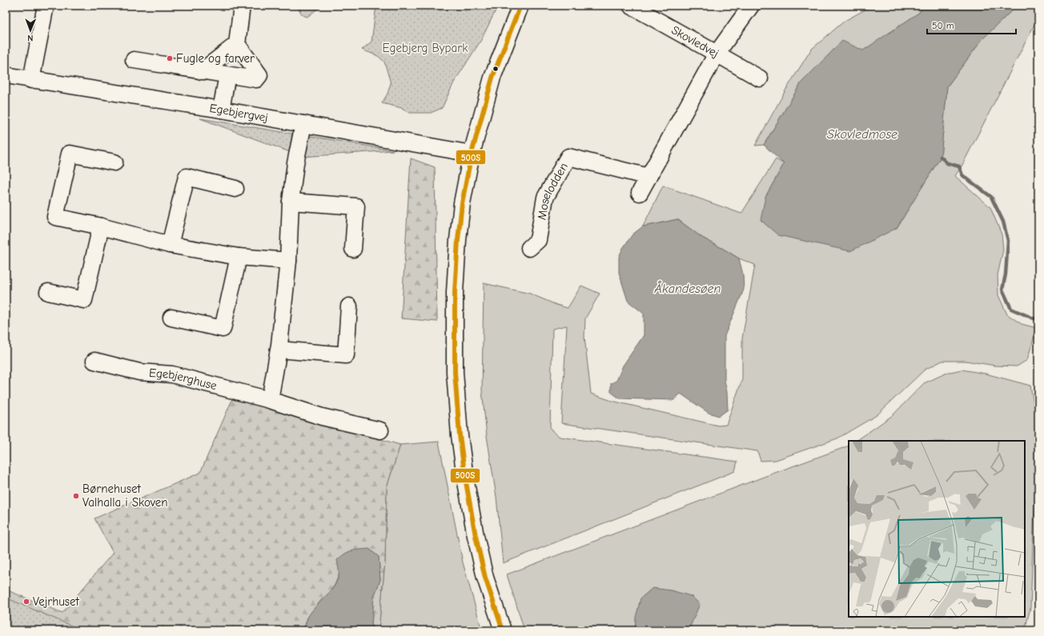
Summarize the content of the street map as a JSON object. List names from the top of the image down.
{
  "streets": {
    "street": [
      "Skovledvej",
      "Egebjergvej",
      "Moselodden",
      "Egebjerghuse"
    ]
  },
  "water": ["Skovledmose", "Åkandesøen"],
  "parks": ["Egebjerg Bypark"],
  "places": ["Fugle og farver", "Børnehuset Valhalla i Skoven", "Vejrhuset"],
  "lines": ["transit line 500S"],
  "scale_bar": "50 m",
  "north": "bottom"
}
